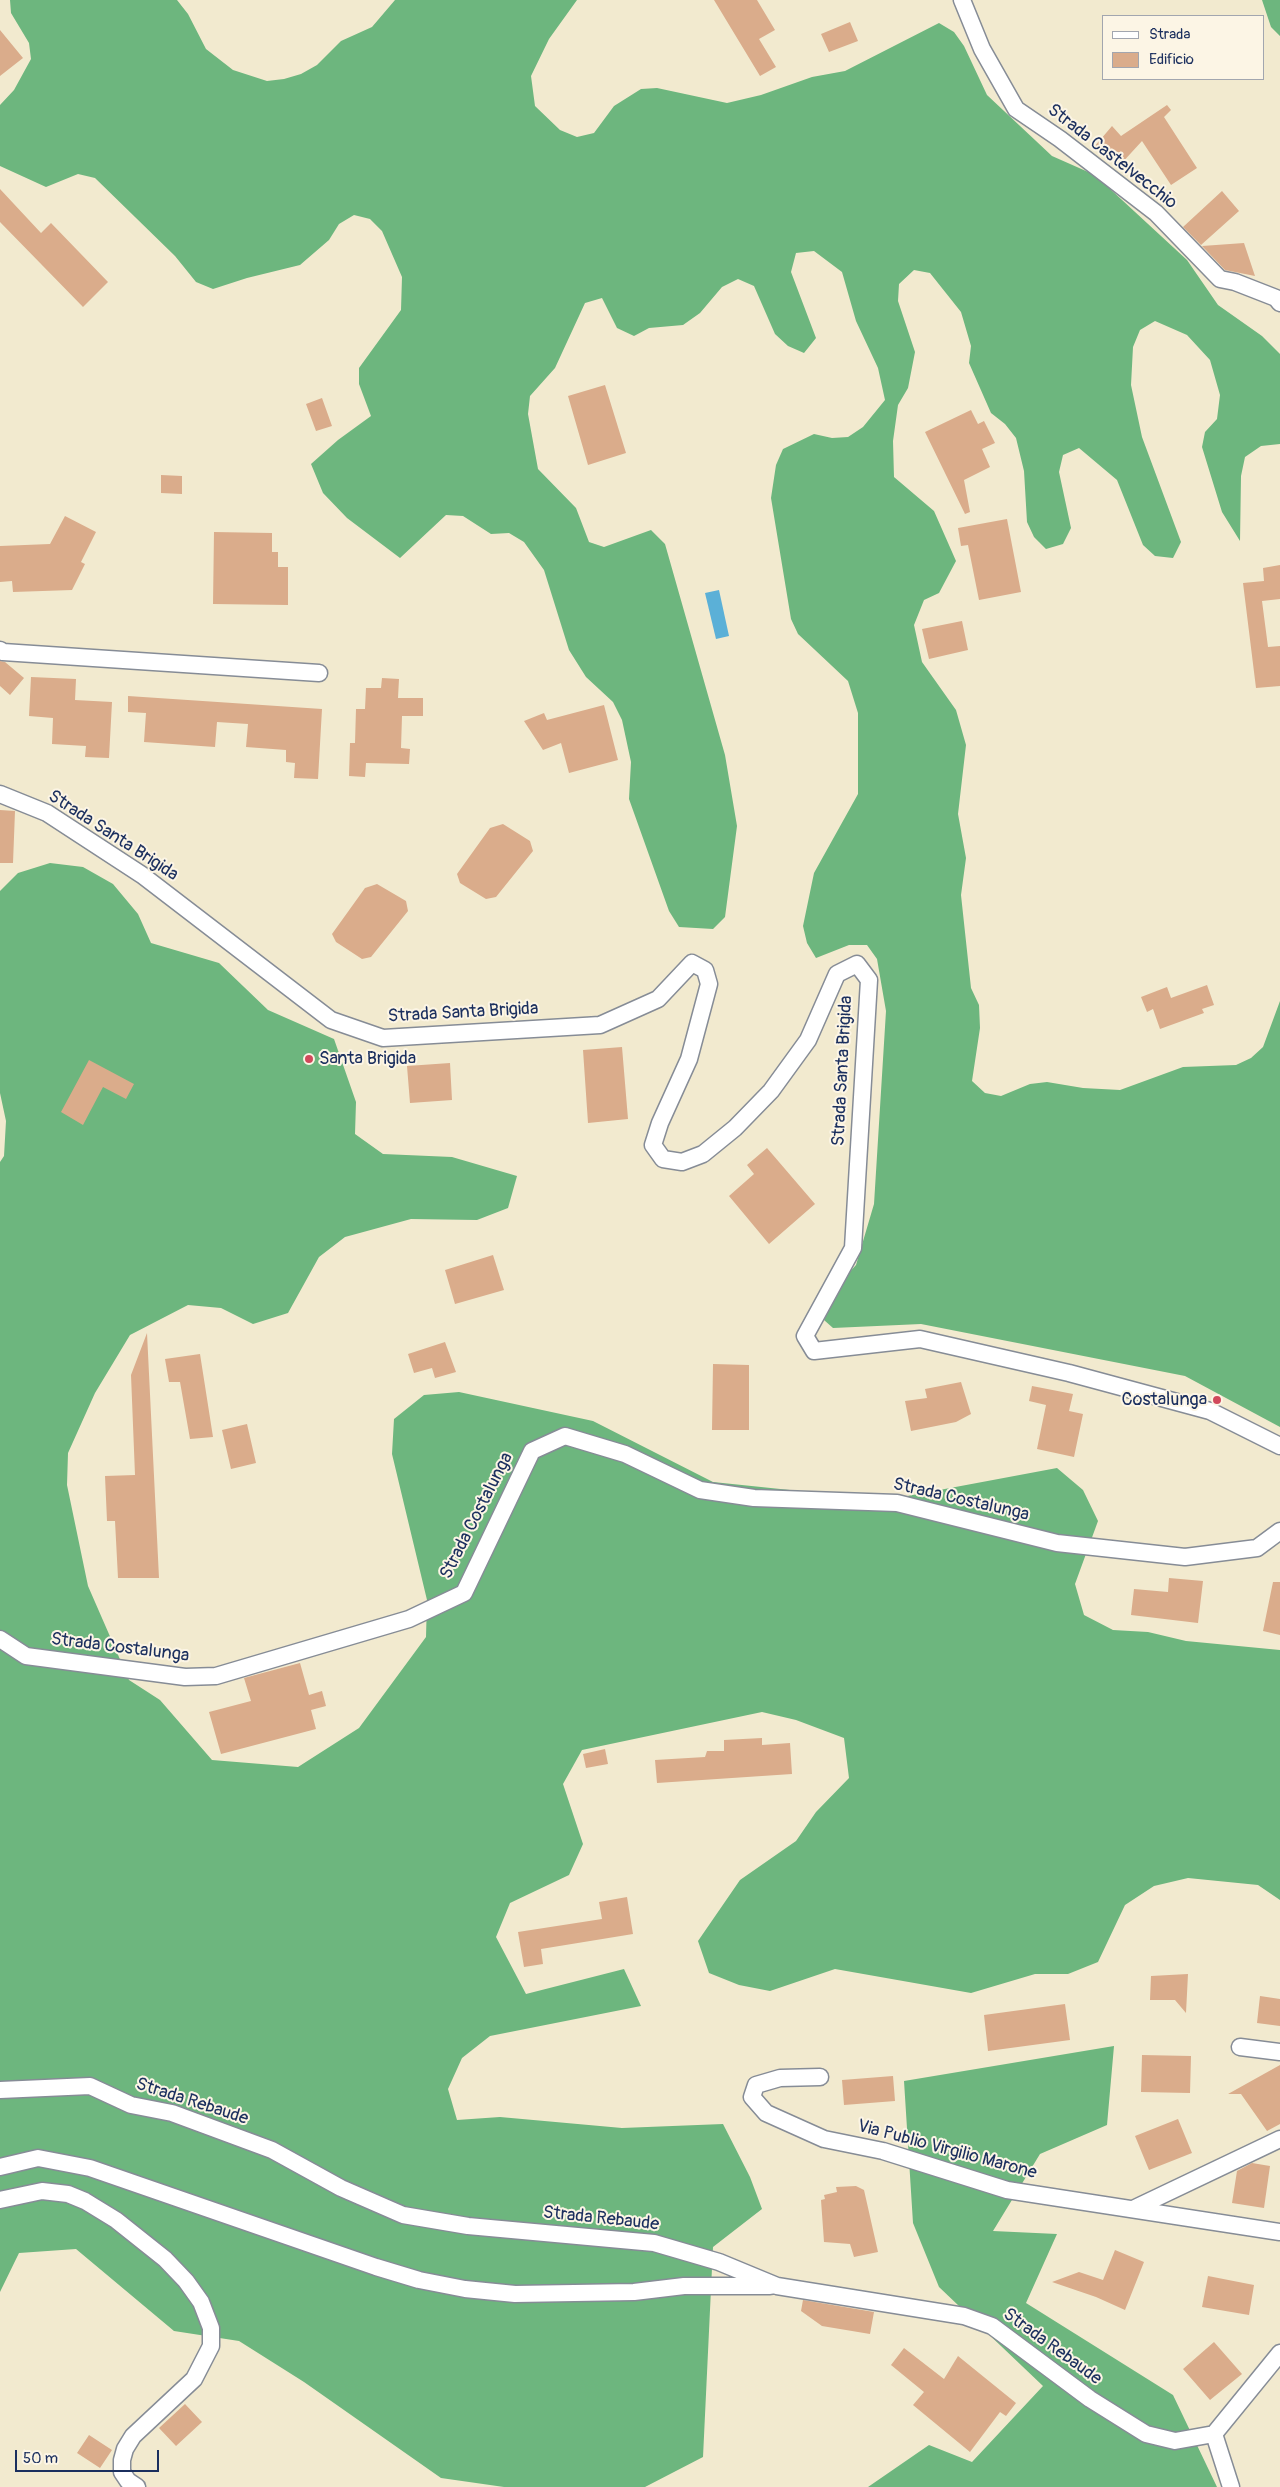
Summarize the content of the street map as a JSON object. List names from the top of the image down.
{
  "streets": {
    "street": [
      "Strada Castelvecchio",
      "Strada Santa Brigida",
      "Strada Costalunga",
      "Strada Rebaude",
      "Via Publio Virgilio Marone"
    ]
  },
  "places": ["Santa Brigida", "Costalunga"],
  "legend": ["Strada", "Edificio"],
  "scale_bar": "50 m"
}
